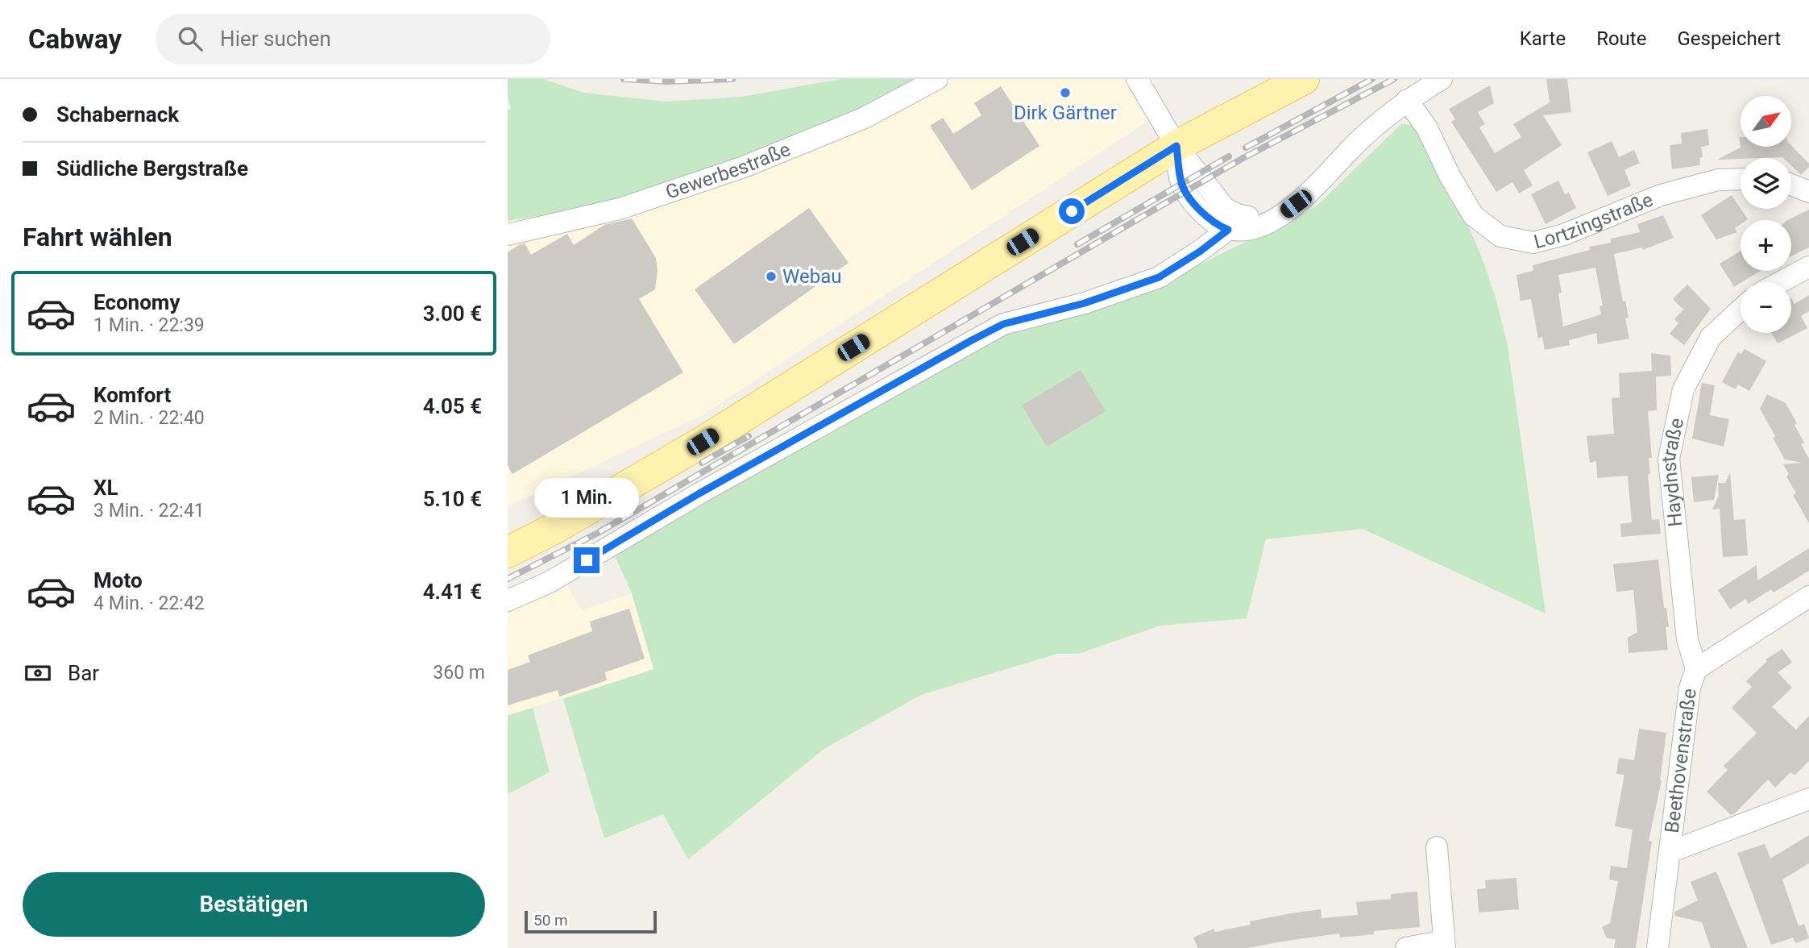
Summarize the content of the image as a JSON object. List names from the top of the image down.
{
  "streets": {
    "street": [
      "Gewerbestraße",
      "Lortzingstraße",
      "Haydnstraße",
      "Beethovenstraße"
    ]
  },
  "crossings": [
    ["Haydnstraße", "Beethovenstraße"]
  ],
  "places": ["Dirk Gärtner", "Webau"],
  "scale_bar": "50 m",
  "north": "top right",
  "page": {
    "header": "Cabway",
    "search": "Hier suchen",
    "nav": ["Karte", "Route", "Gespeichert"],
    "banner": ["Schabernack", "Südliche Bergstraße"],
    "map_buttons": ["+", "−"],
    "heading": "Fahrt wählen",
    "list": [
      {
        "name": "Economy",
        "note": "1 Min. · 22:39",
        "value": "3.00 €"
      },
      {
        "name": "Komfort",
        "note": "2 Min. · 22:40",
        "value": "4.05 €"
      },
      {
        "name": "XL",
        "note": "3 Min. · 22:41",
        "value": "5.10 €"
      },
      {
        "name": "Moto",
        "note": "4 Min. · 22:42",
        "value": "4.41 €"
      }
    ],
    "bubble": "1 Min.",
    "pay": ["Bar", "360 m"],
    "buttons": "Bestätigen",
    "scale": "50 m"
  }
}
